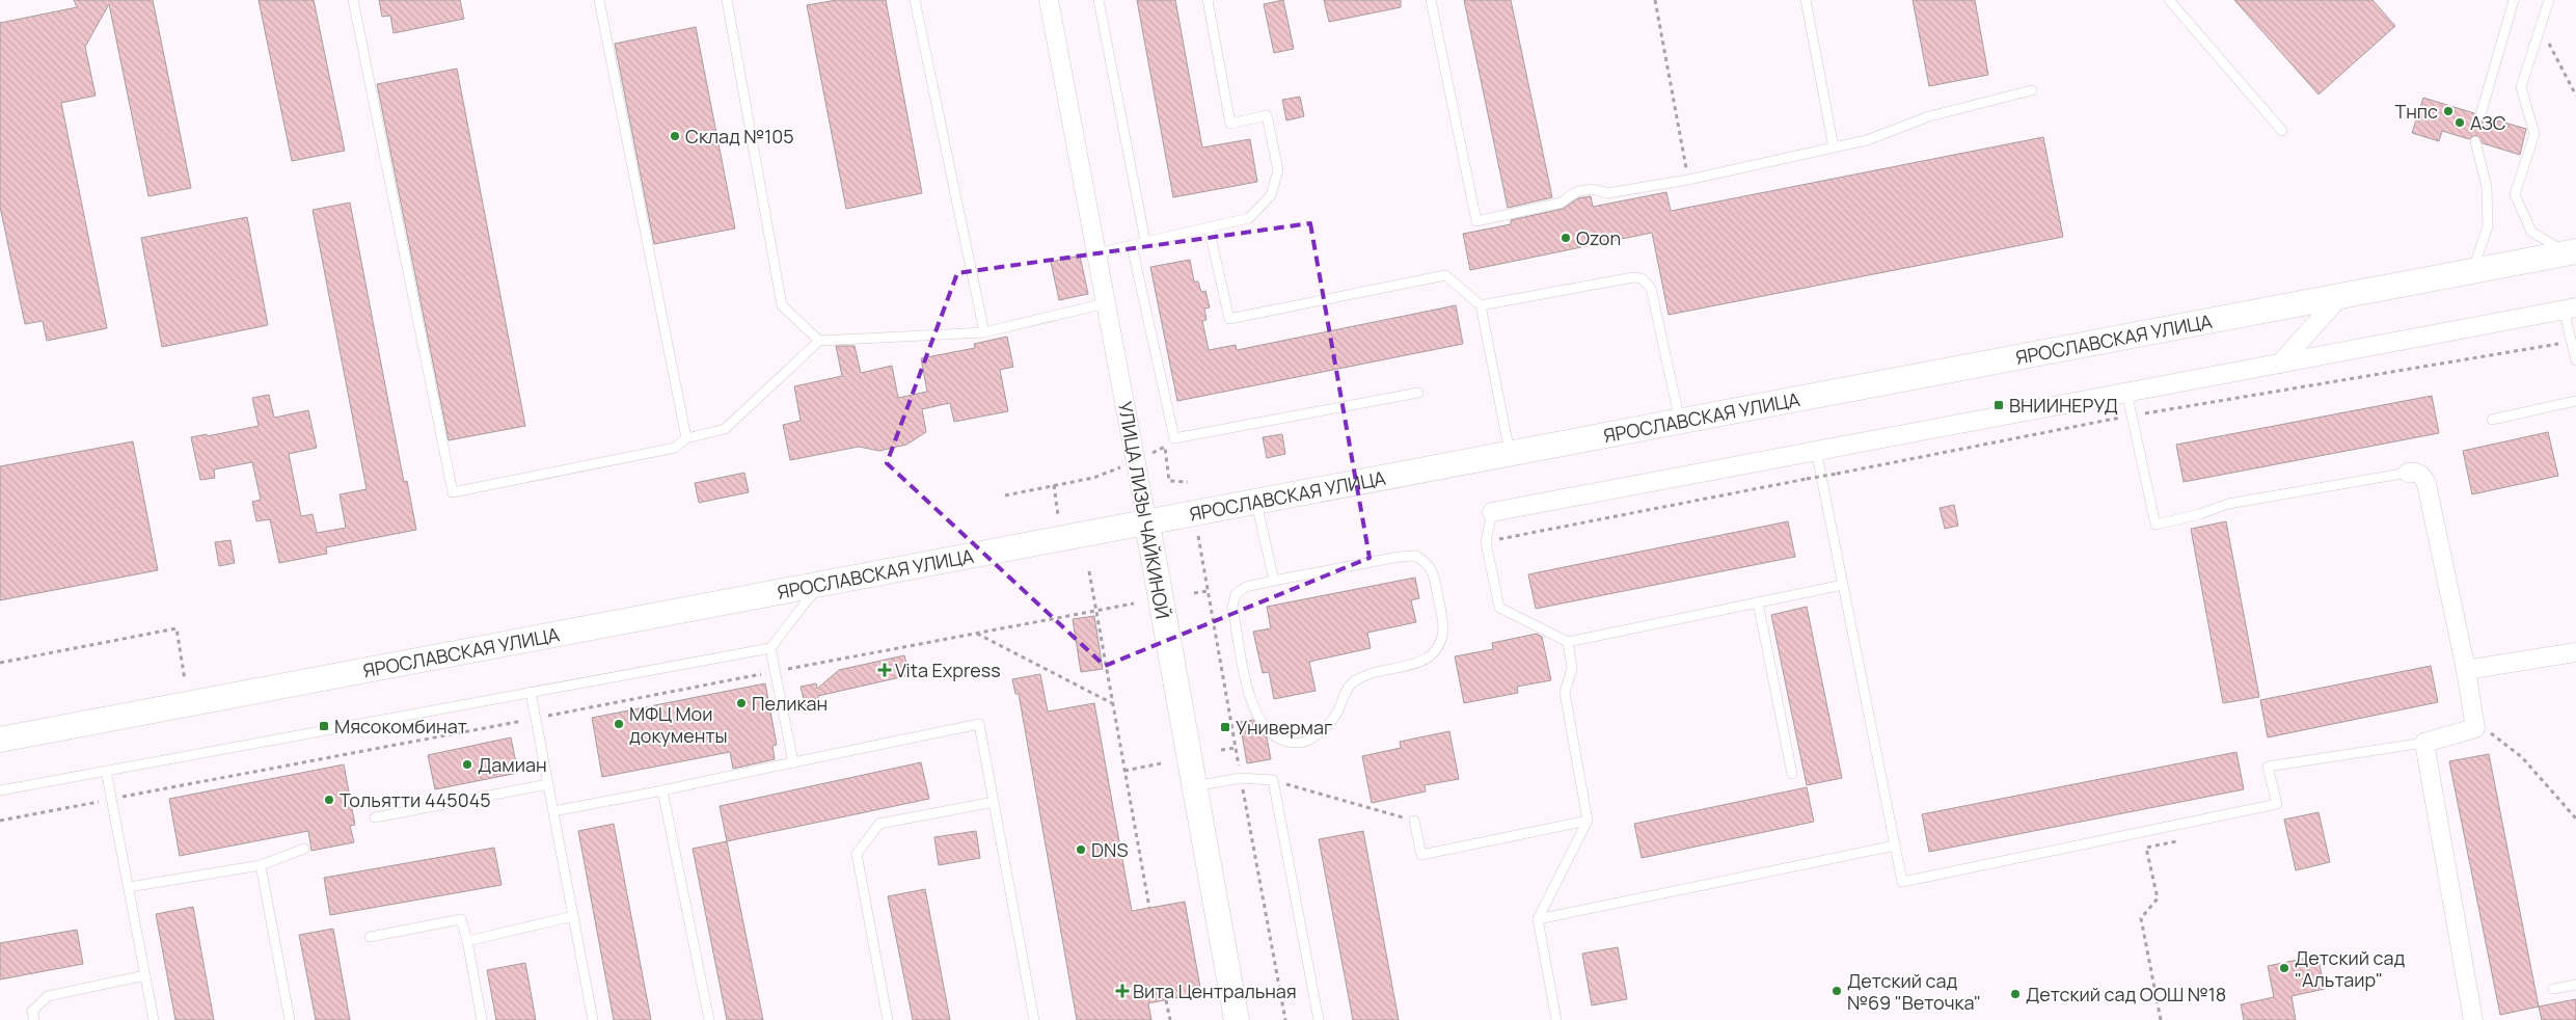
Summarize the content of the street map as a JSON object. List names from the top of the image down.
{
  "streets": {
    "main road": ["ЯРОСЛАВСКАЯ УЛИЦА", "УЛИЦА ЛИЗЫ ЧАЙКИНОЙ"]
  },
  "crossings": [
    ["ЯРОСЛАВСКАЯ УЛИЦА", "УЛИЦА ЛИЗЫ ЧАЙКИНОЙ"]
  ],
  "places": {
    "other": [
      "Тнпс",
      "АЗС",
      "Склад №105",
      "Ozon",
      "Пеликан",
      "МФЦ Мои документы",
      "Дамиан",
      "Тольятти 445045",
      "DNS",
      "Детский сад \"Альтаир\"",
      "Детский сад №69 \"Веточка\"",
      "Детский сад ООШ №18"
    ],
    "transit": ["ВНИИНЕРУД", "Мясокомбинат", "Универмаг"],
    "health": ["Vita Express", "Вита Центральная"]
  }
}
